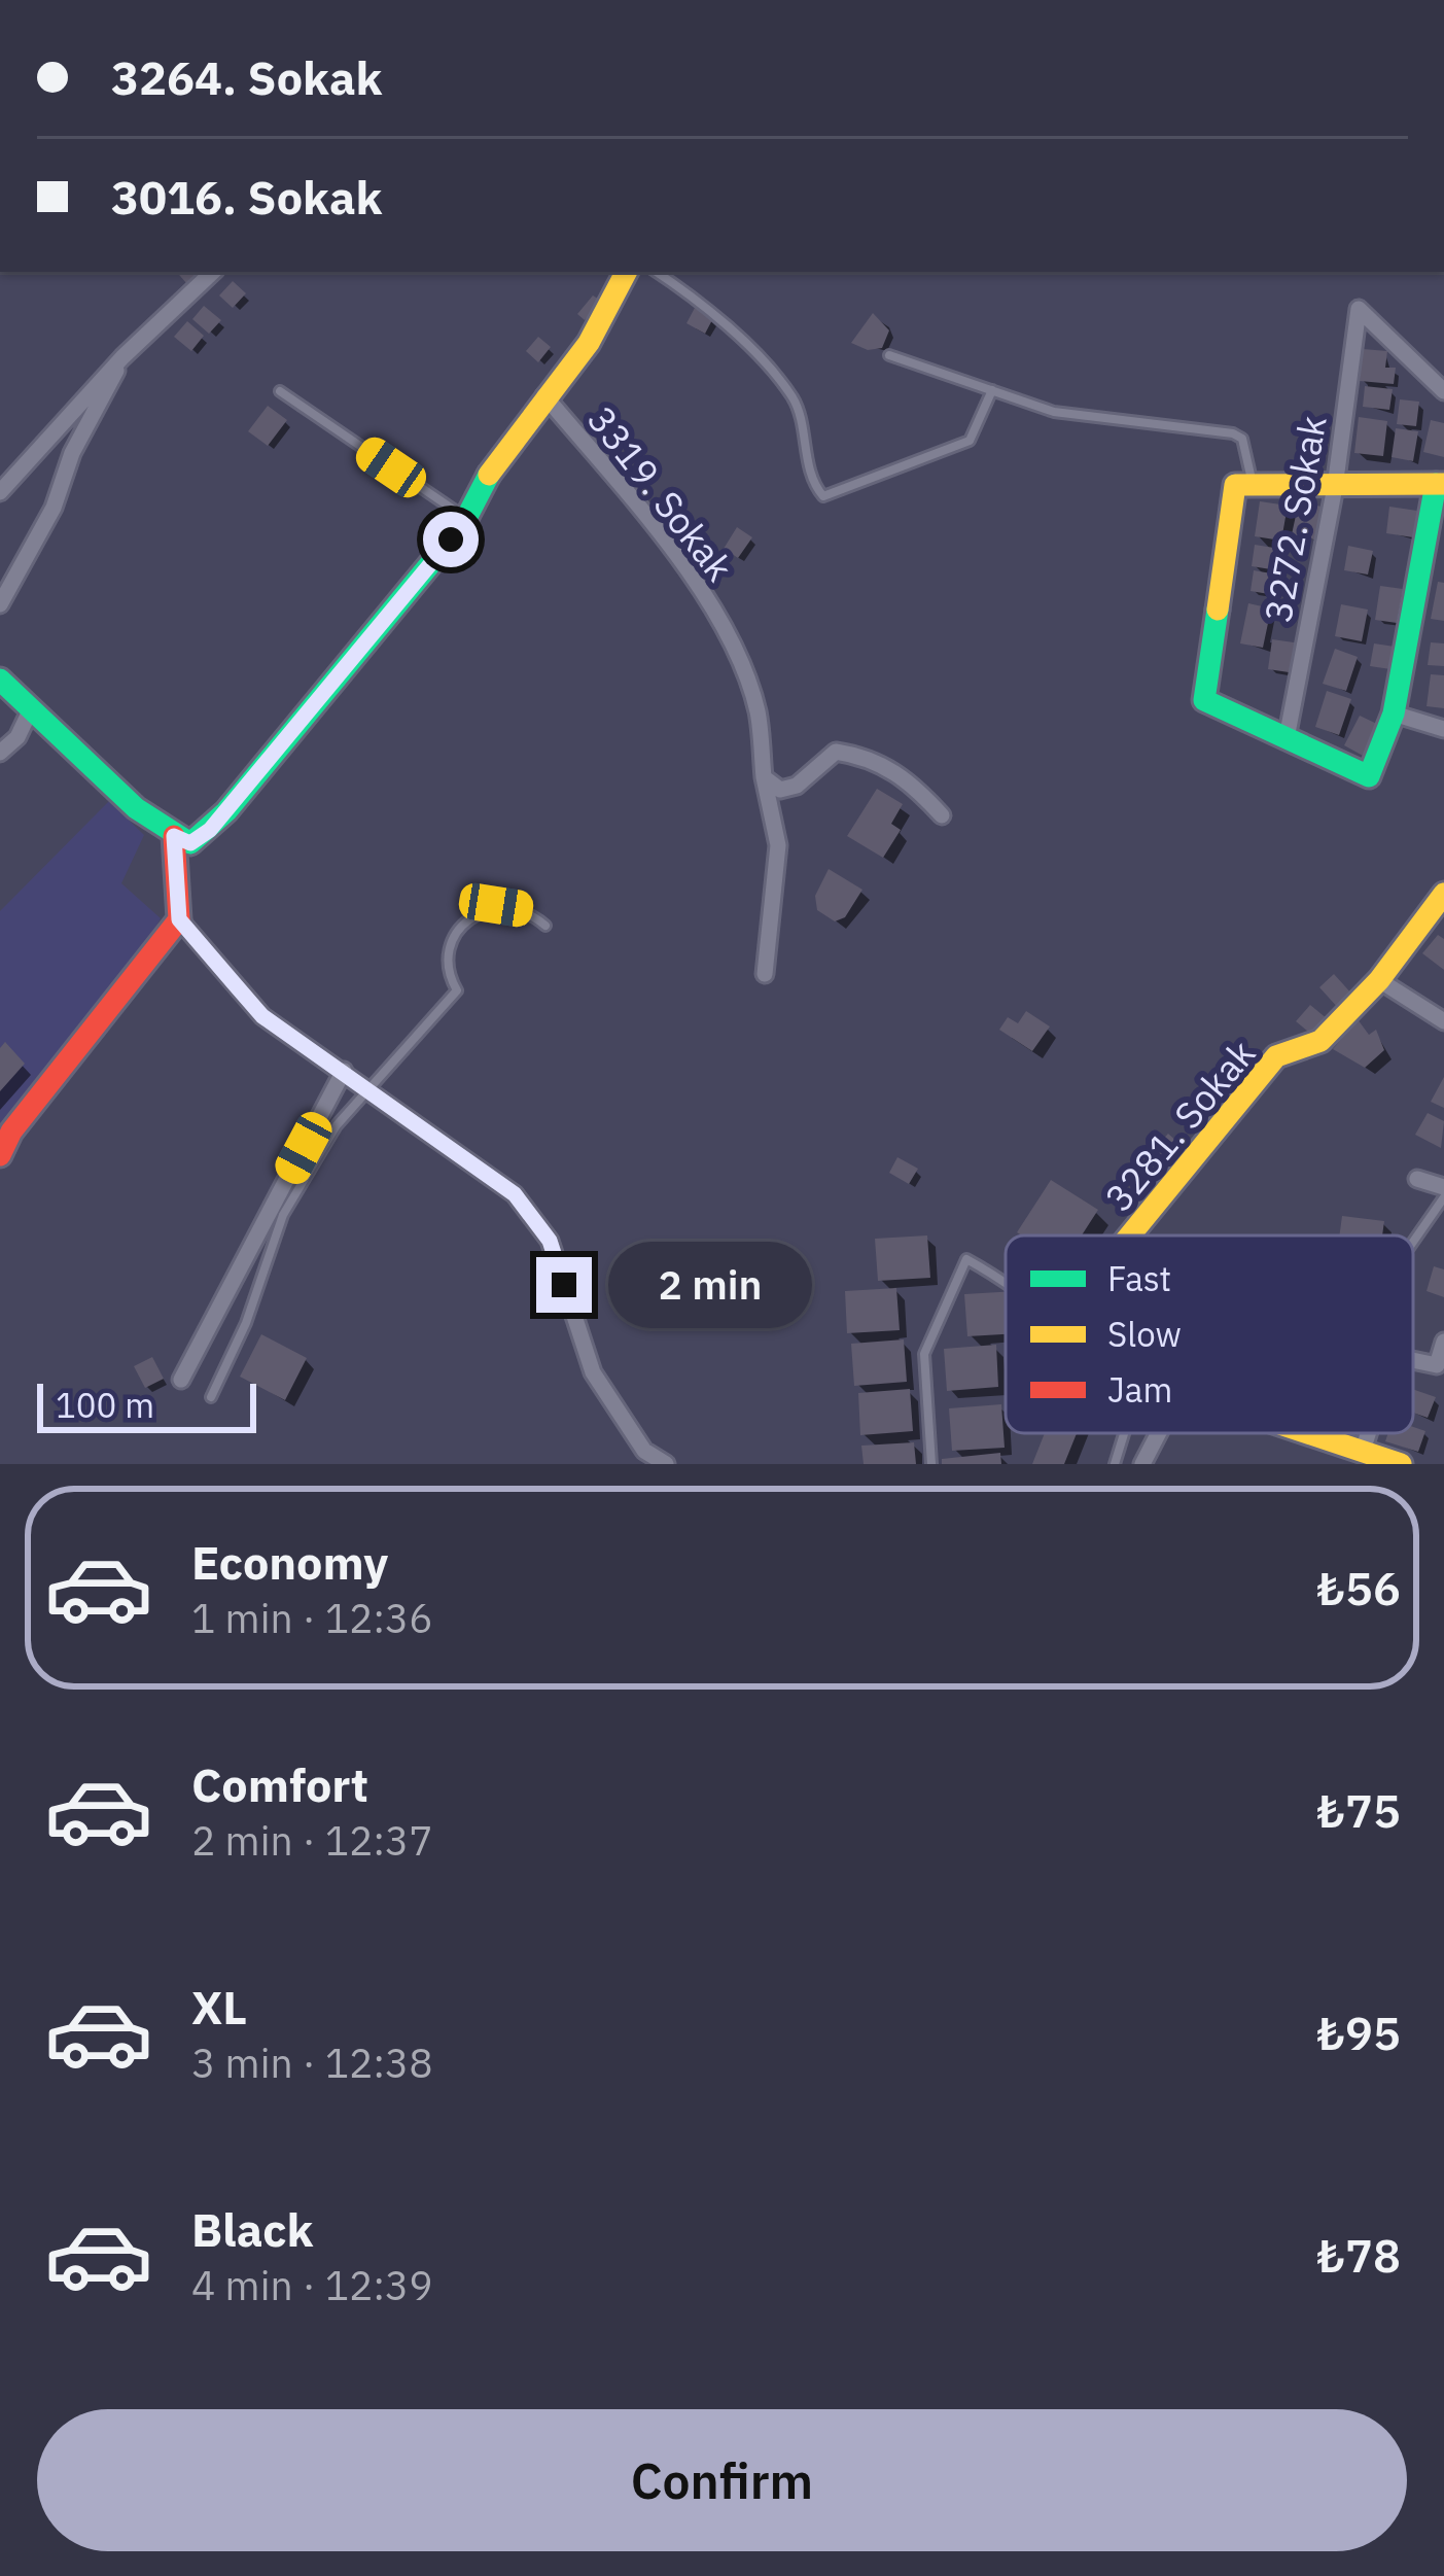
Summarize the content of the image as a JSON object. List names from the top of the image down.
{
  "streets": {
    "street": ["3319. Sokak", "3272. Sokak", "3281. Sokak"]
  },
  "legend": ["Fast", "Slow", "Jam"],
  "scale_bar": "100 m",
  "page": {
    "banner": ["3264. Sokak", "3016. Sokak"],
    "bubble": "2 min",
    "scale": "100 m",
    "list": [
      {
        "name": "Economy",
        "note": "1 min · 12:36",
        "value": "₺56"
      },
      {
        "name": "Comfort",
        "note": "2 min · 12:37",
        "value": "₺75"
      },
      {
        "name": "XL",
        "note": "3 min · 12:38",
        "value": "₺95"
      },
      {
        "name": "Black",
        "note": "4 min · 12:39",
        "value": "₺78"
      }
    ],
    "buttons": "Confirm"
  }
}
